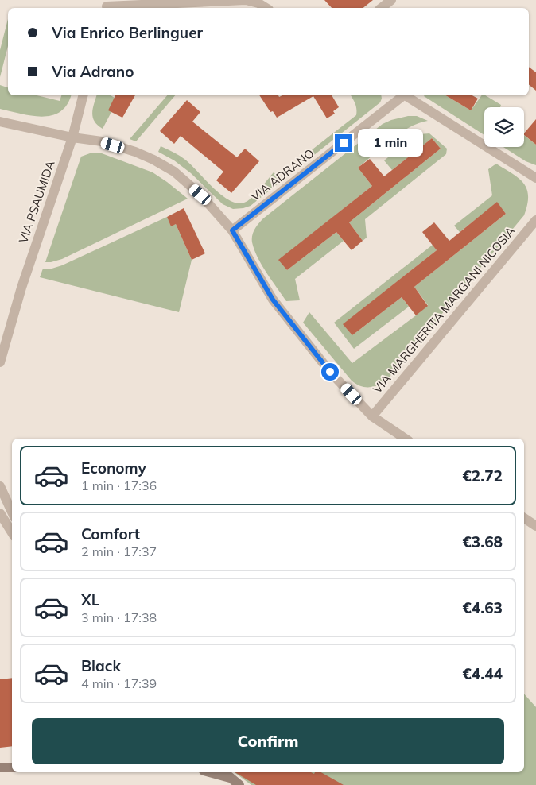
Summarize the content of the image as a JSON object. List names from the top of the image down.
{
  "streets": {
    "street": ["VIA ADRANO", "VIA PSAUMIDA", "VIA MARGHERITA MARGANI NICOSIA"]
  },
  "page": {
    "banner": ["Via Enrico Berlinguer", "Via Adrano"],
    "bubble": "1 min",
    "list": [
      {
        "name": "Economy",
        "note": "1 min · 17:36",
        "value": "€2.72"
      },
      {
        "name": "Comfort",
        "note": "2 min · 17:37",
        "value": "€3.68"
      },
      {
        "name": "XL",
        "note": "3 min · 17:38",
        "value": "€4.63"
      },
      {
        "name": "Black",
        "note": "4 min · 17:39",
        "value": "€4.44"
      }
    ],
    "buttons": "Confirm"
  }
}
